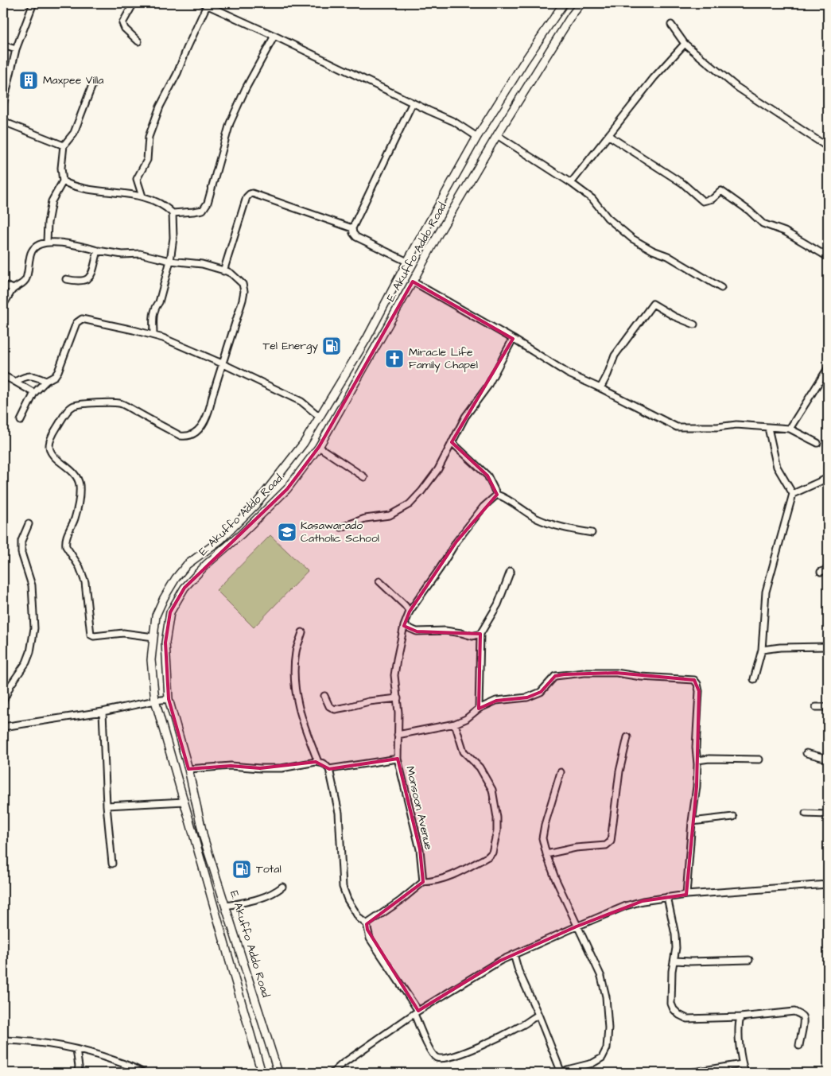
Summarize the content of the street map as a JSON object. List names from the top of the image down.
{
  "streets": {
    "main road": ["E. Akuffo Addo Road"],
    "street": ["Monsoon Avenue"]
  },
  "places": {
    "building": ["Maxpee Villa"],
    "fuel station": ["Tel Energy", "Total"],
    "church": ["Miracle Life Family Chapel"],
    "school or university": ["Kasawarado Catholic School"]
  }
}
